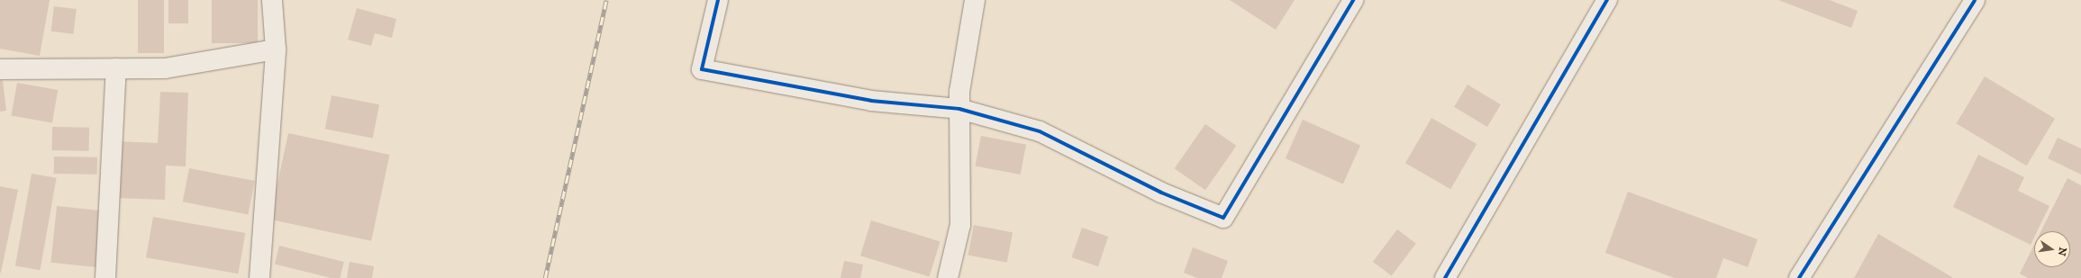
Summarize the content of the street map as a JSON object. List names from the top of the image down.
{
  "north": "right"
}
